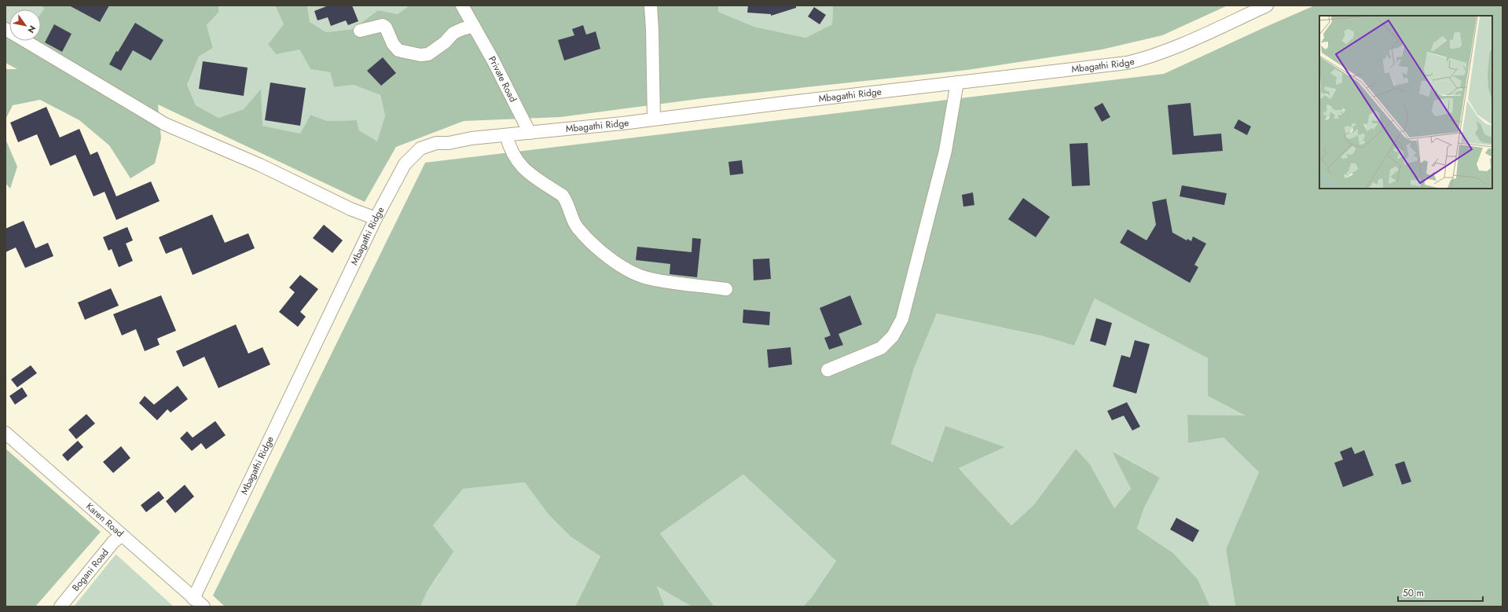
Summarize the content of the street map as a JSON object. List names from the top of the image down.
{
  "streets": {
    "street": [
      "Mbagathi Ridge",
      "Private Road",
      "Karen Road",
      "Bogani Road"
    ]
  },
  "crossings": [
    ["Mbagathi Ridge", "Private Road"],
    ["Mbagathi Ridge", "Karen Road"],
    ["Karen Road", "Bogani Road"]
  ],
  "scale_bar": "50 m",
  "north": "bottom right"
}
